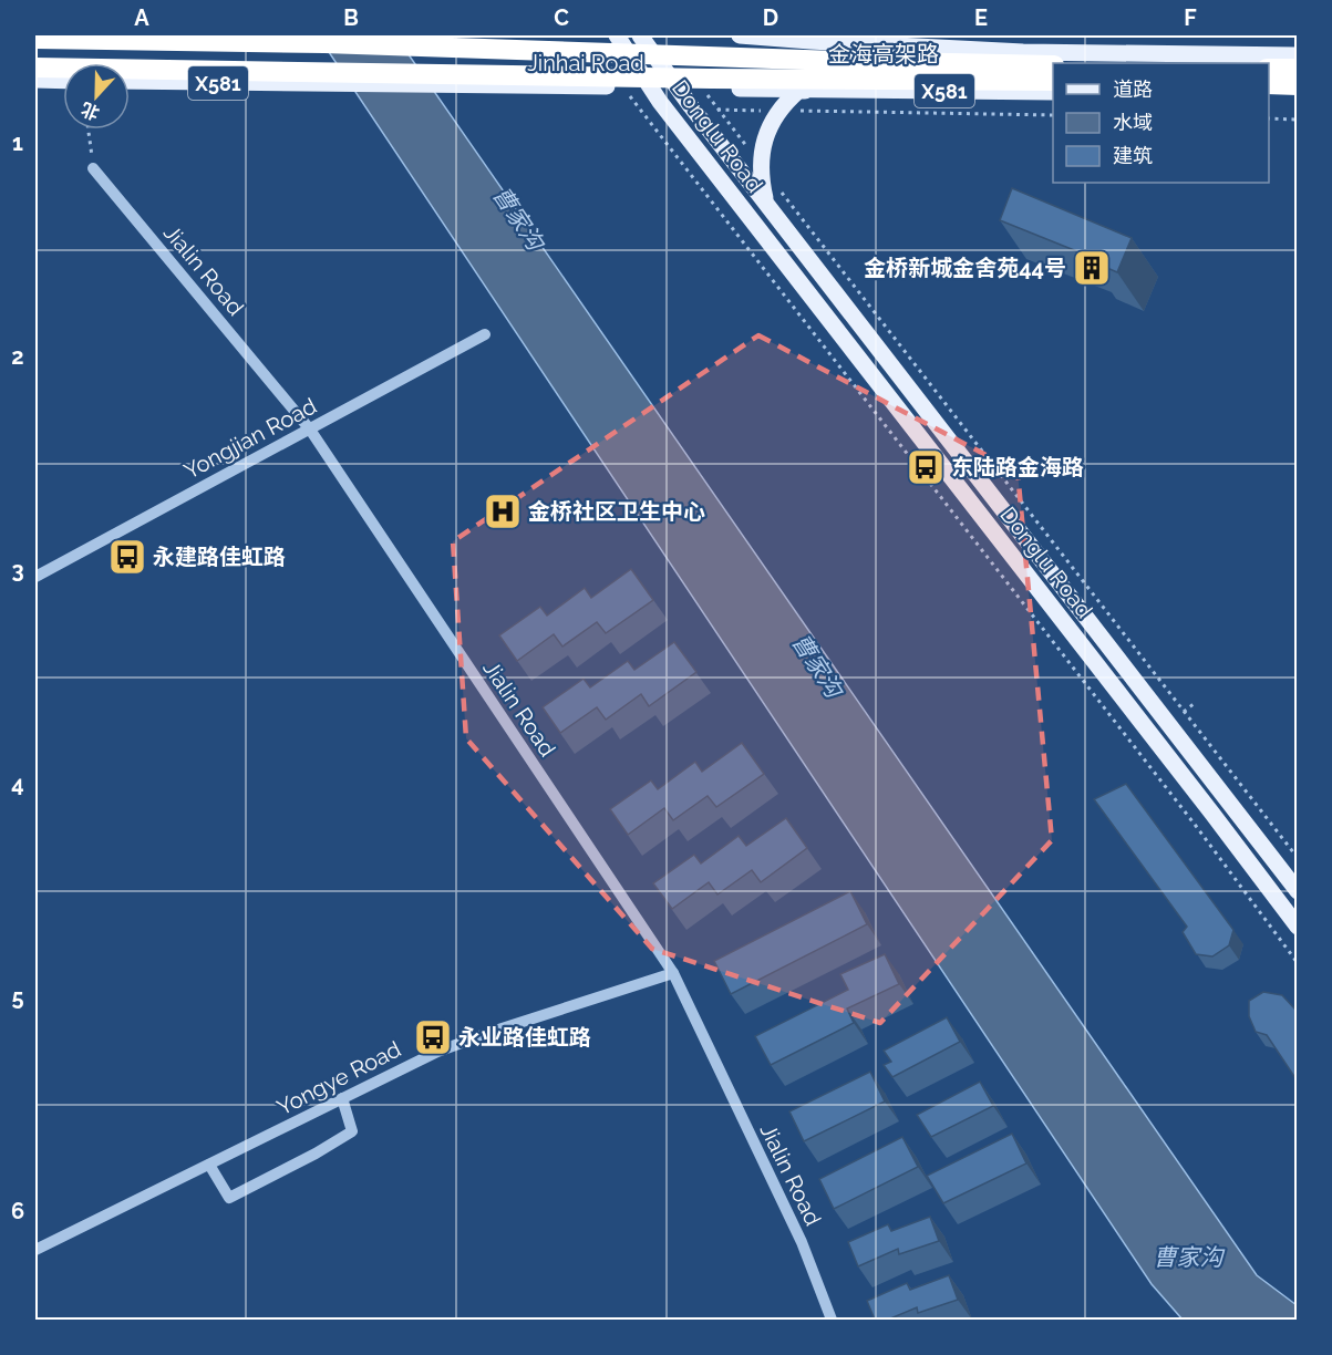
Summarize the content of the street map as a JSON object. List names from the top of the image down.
{
  "streets": {
    "highway": ["金海高架路"],
    "main road": ["Jinhai Road", "X581", "Donglu Road"],
    "street": ["Jialin Road", "Yongjian Road", "Yongye Road"]
  },
  "crossings": [
    ["Jinhai Road", "Donglu Road"],
    ["Jialin Road", "Yongjian Road"],
    ["Jialin Road", "Yongye Road"]
  ],
  "water": ["曹家沟"],
  "places": {
    "building": ["金桥新城金舍苑44号"],
    "bus stop": ["东陆路金海路", "永建路佳虹路", "永业路佳虹路"],
    "hospital": ["金桥社区卫生中心"]
  },
  "legend": ["道路", "水域", "建筑"],
  "north": "bottom",
  "grid": {
    "columns": [
      "A",
      "B",
      "C",
      "D",
      "E",
      "F"
    ],
    "rows": [
      "1",
      "2",
      "3",
      "4",
      "5",
      "6"
    ]
  }
}
